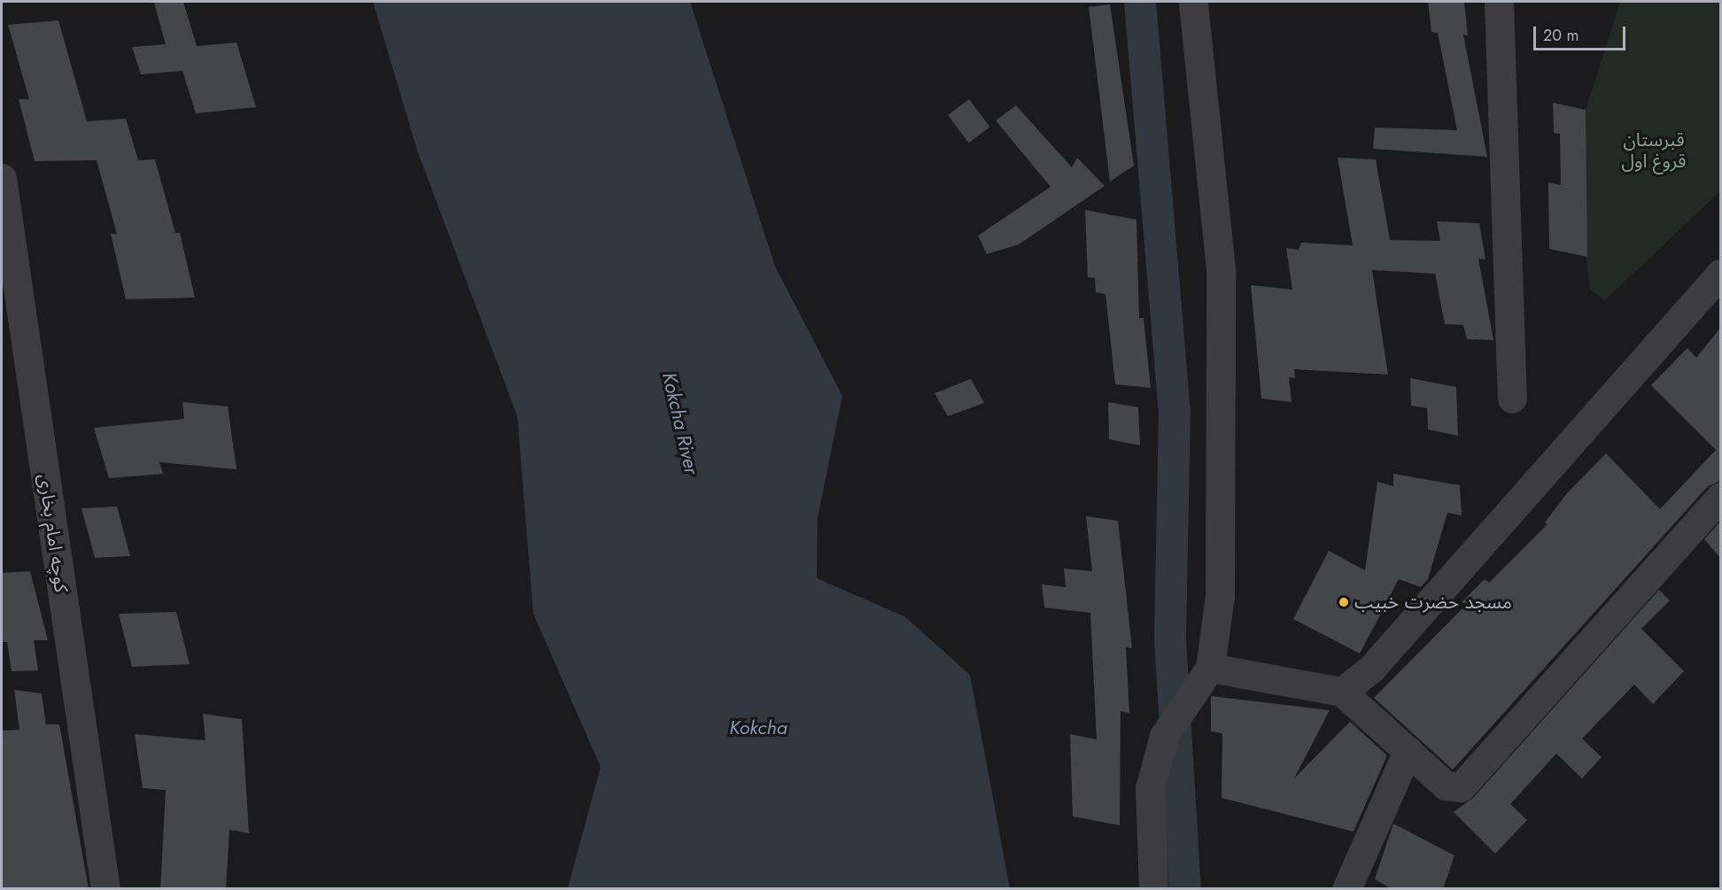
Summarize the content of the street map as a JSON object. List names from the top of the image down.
{
  "streets": {
    "street": ["کوچه امام بخاری"]
  },
  "water": ["Kokcha River", "Kokcha"],
  "parks": ["قبرستان قروغ اول"],
  "places": ["مسجد حضرت خبیب"],
  "scale_bar": "20 m"
}
